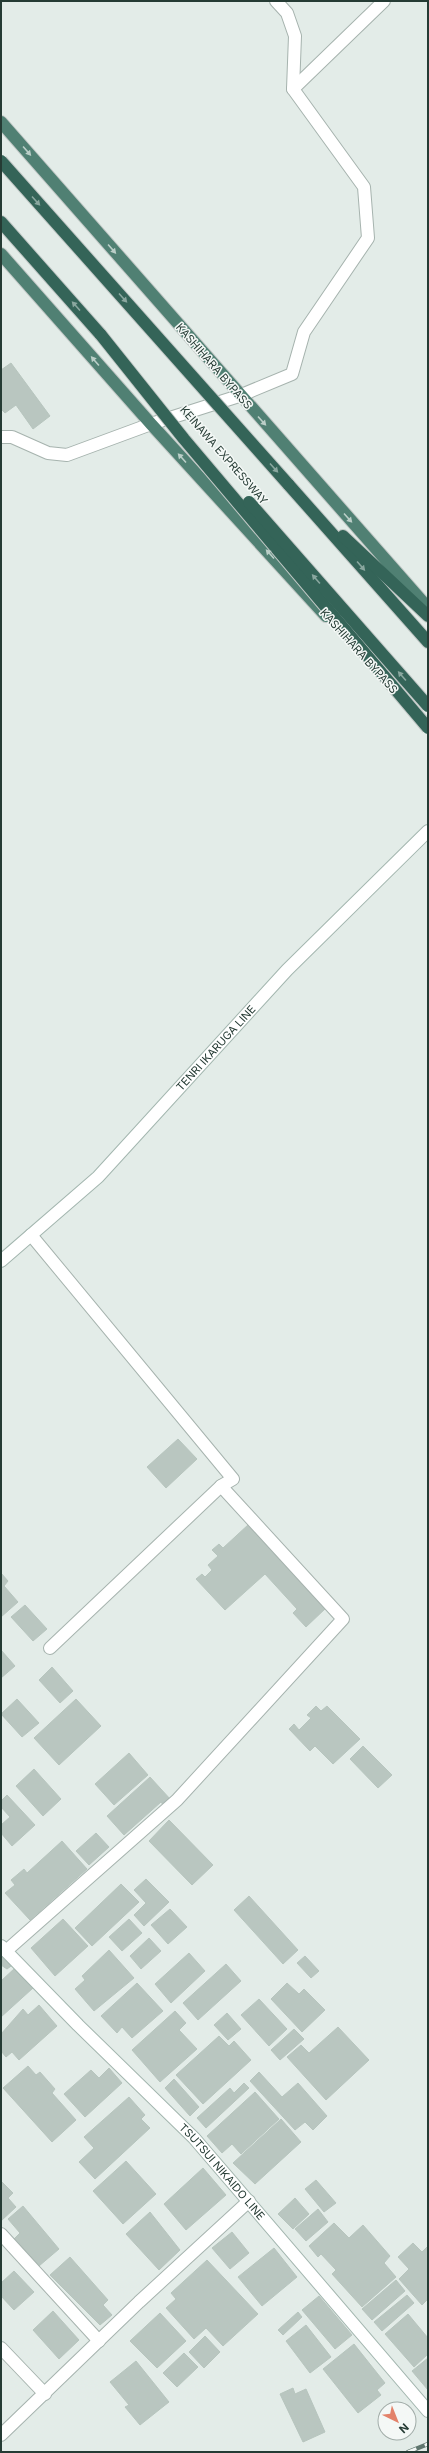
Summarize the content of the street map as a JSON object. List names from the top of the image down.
{
  "streets": {
    "highway": ["KASHIHARA BYPASS", "KEINAWA EXPRESSWAY"],
    "street": ["TENRI IKARUGA LINE", "TSUTSUI NIKAIDO LINE"]
  },
  "north": "bottom right"
}
